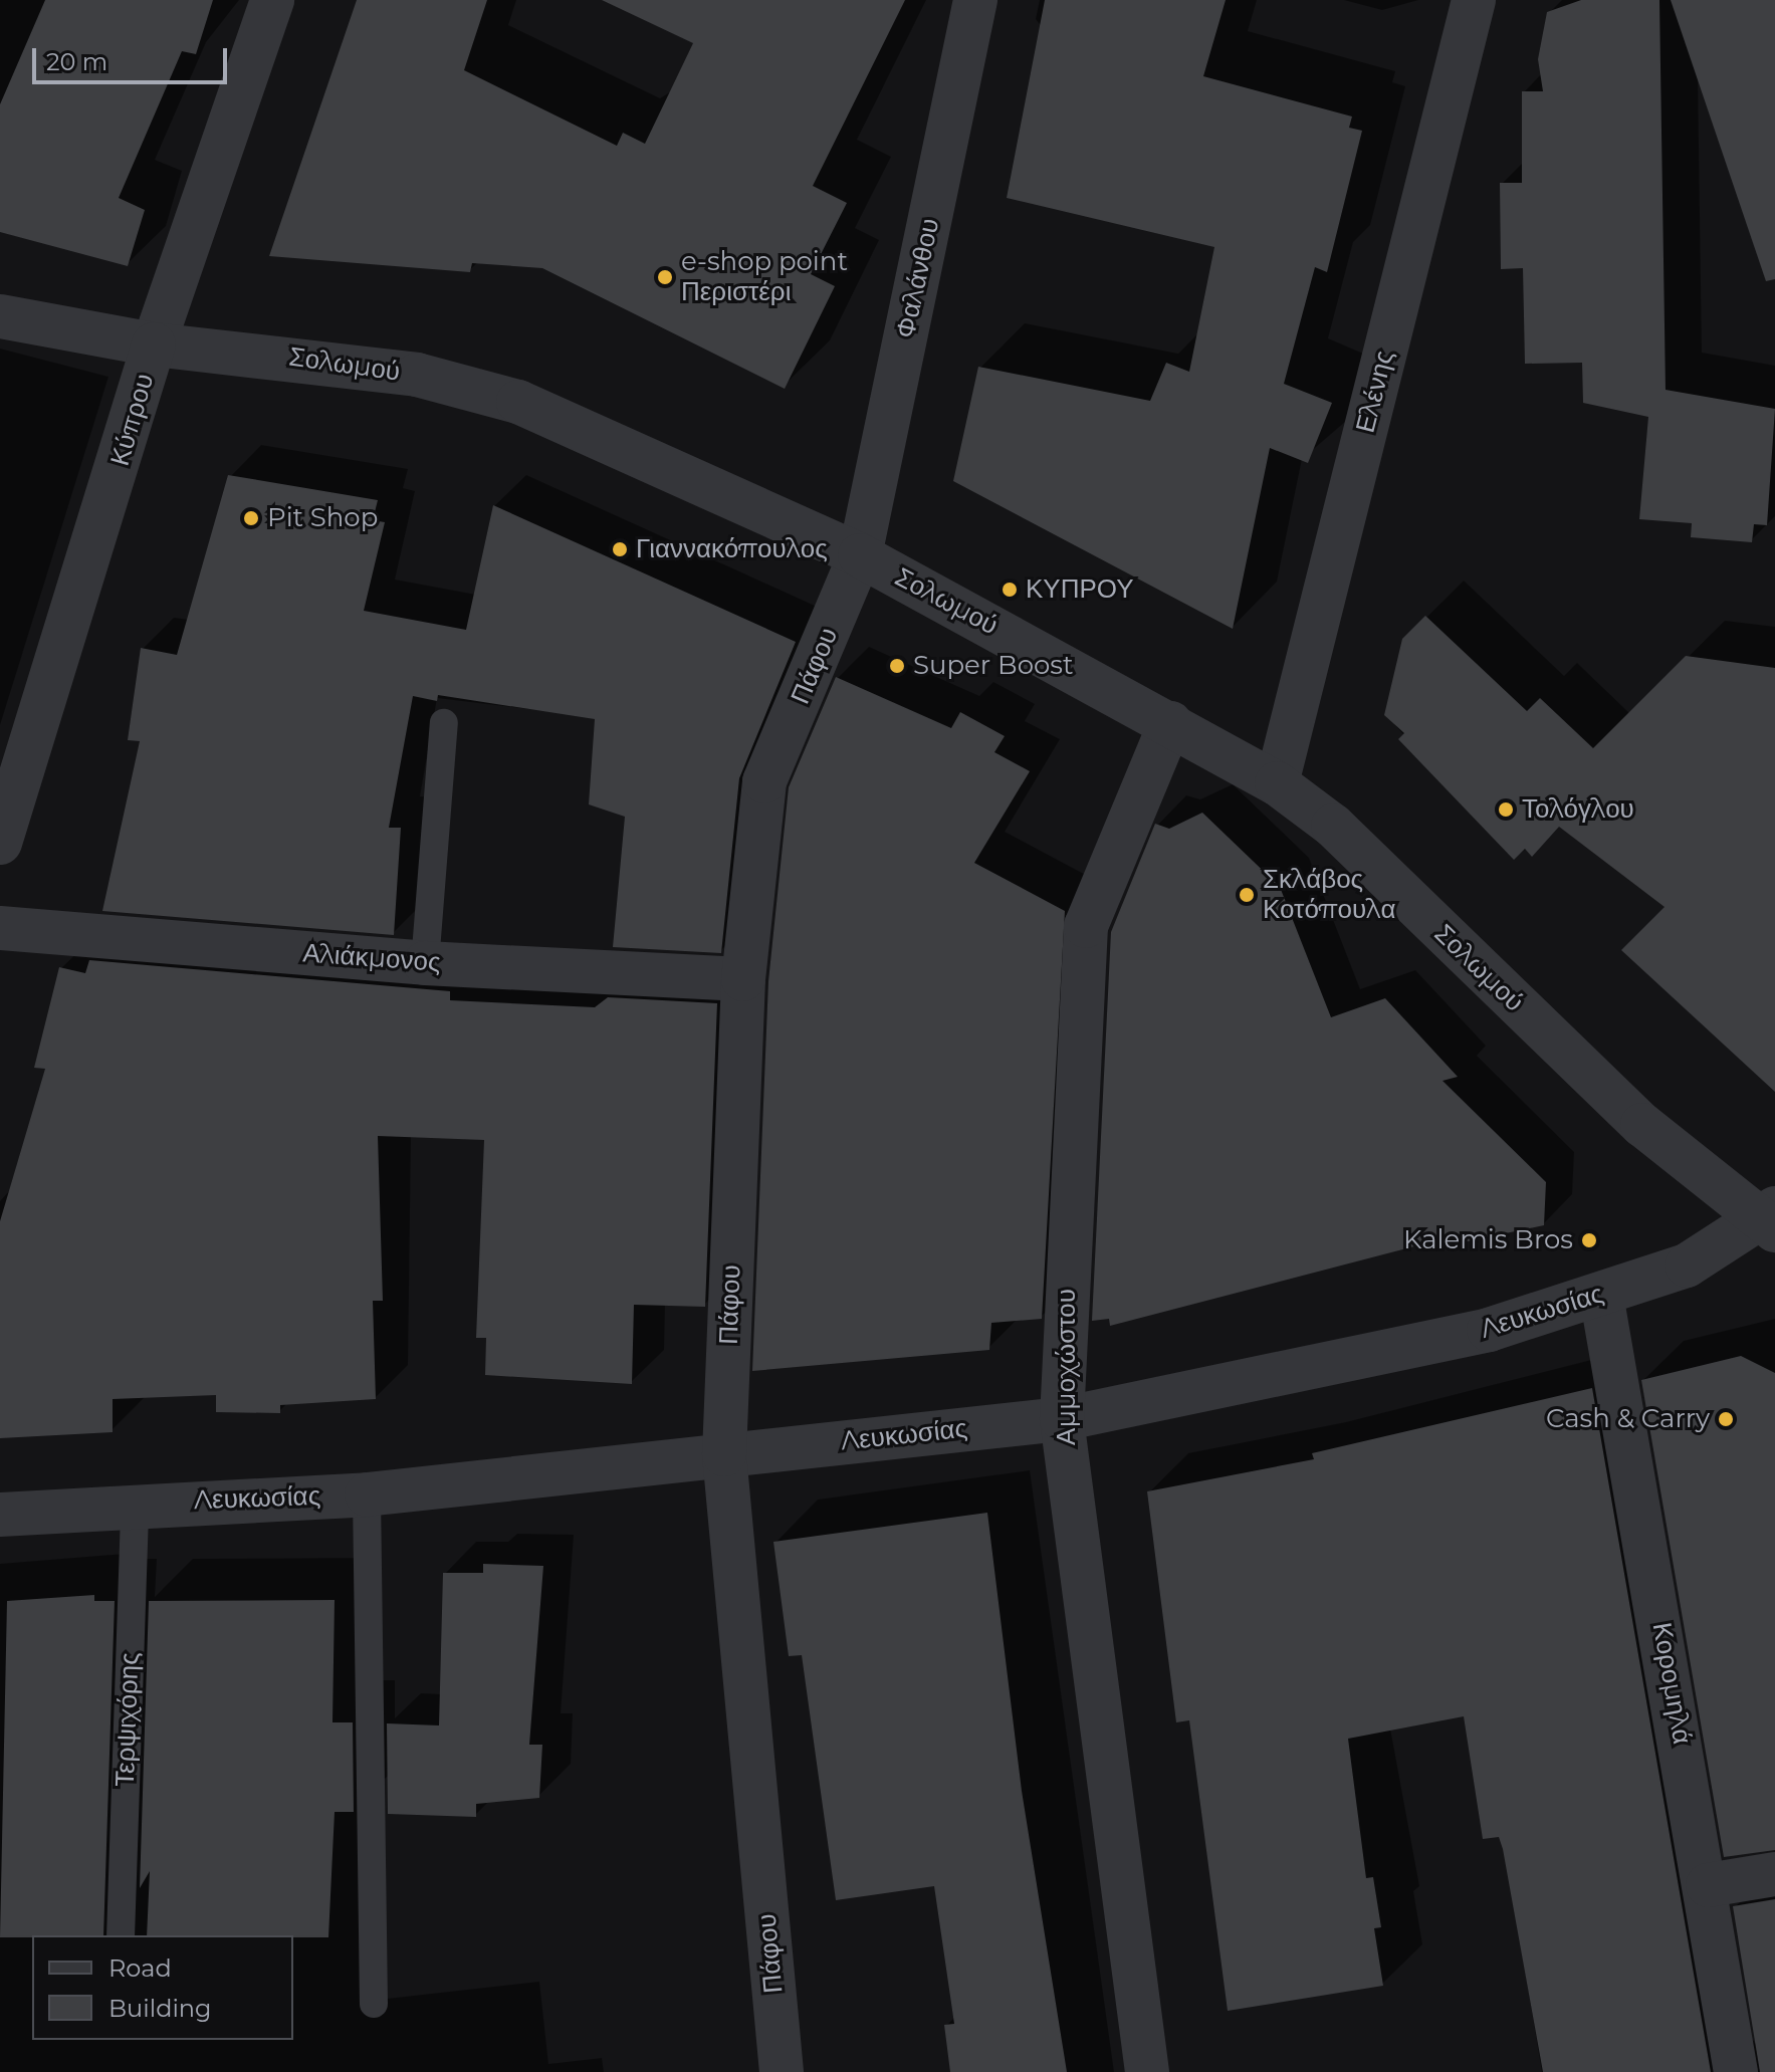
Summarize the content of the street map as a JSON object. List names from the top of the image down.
{
  "streets": {
    "street": [
      "Φαλάνθου",
      "Σολωμού",
      "Ελένης",
      "Κύπρου",
      "Πάφου",
      "Αλιάκμονος",
      "Λευκωσίας",
      "Αμμοχώστου",
      "Κορομηλά"
    ],
    "lane": ["Τερψιχόρης"]
  },
  "crossings": [
    ["Φαλάνθου", "Σολωμού"],
    ["Φαλάνθου", "Πάφου"],
    ["Σολωμού", "Ελένης"],
    ["Σολωμού", "Κύπρου"],
    ["Σολωμού", "Πάφου"],
    ["Σολωμού", "Λευκωσίας"],
    ["Σολωμού", "Αμμοχώστου"],
    ["Πάφου", "Αλιάκμονος"],
    ["Πάφου", "Λευκωσίας"],
    ["Λευκωσίας", "Αμμοχώστου"],
    ["Λευκωσίας", "Κορομηλά"],
    ["Λευκωσίας", "Τερψιχόρης"]
  ],
  "places": [
    "e-shop point Περιστέρι",
    "Pit Shop",
    "Γιαννακόπουλος",
    "ΚΥΠΡΟΥ",
    "Super Boost",
    "Τολόγλου",
    "Σκλάβος Κοτόπουλα",
    "Kalemis Bros",
    "Cash & Carry"
  ],
  "legend": ["Road", "Building"],
  "scale_bar": "20 m"
}
